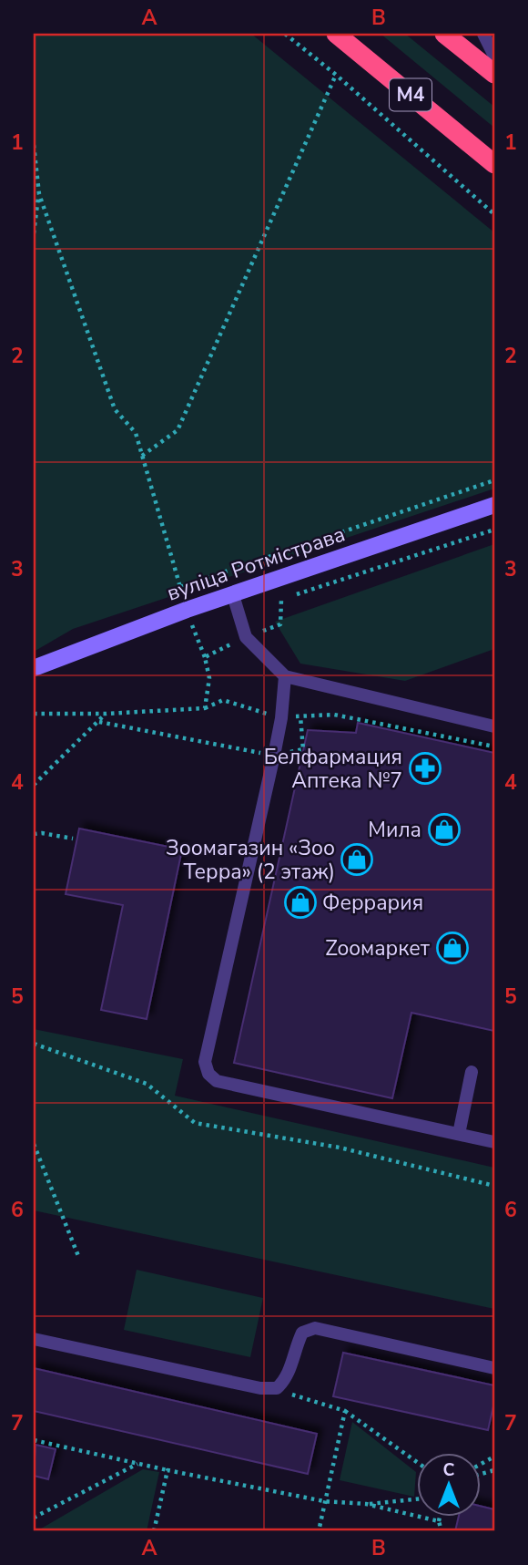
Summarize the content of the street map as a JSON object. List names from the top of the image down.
{
  "streets": {
    "highway": ["М4"],
    "street": ["вуліца Ротмістрава"]
  },
  "places": {
    "pharmacy": ["Белфармация Аптека №7"],
    "shop": [
      "Мила",
      "Зоомагазин «Зоо Терра» (2 этаж)",
      "Феррария",
      "Zooмаркет"
    ]
  },
  "north": "top",
  "grid": {
    "columns": ["A", "B"],
    "rows": [
      "1",
      "2",
      "3",
      "4",
      "5",
      "6",
      "7"
    ]
  }
}
